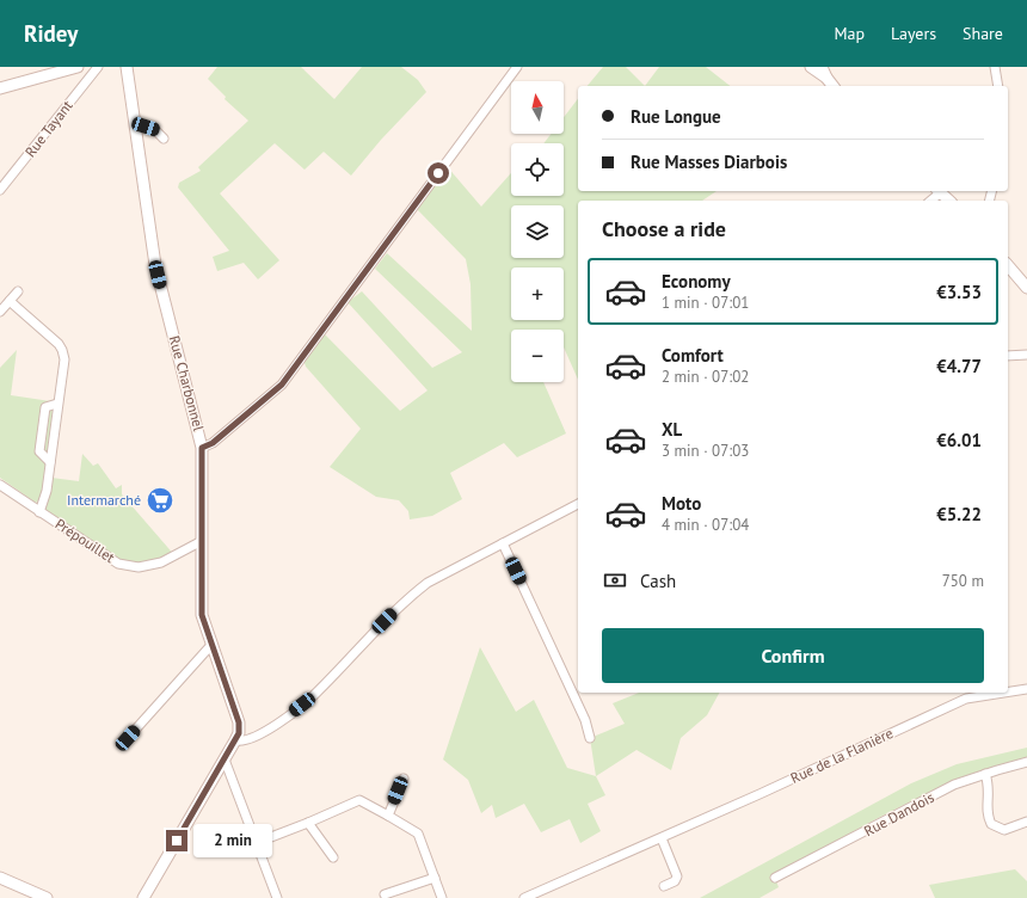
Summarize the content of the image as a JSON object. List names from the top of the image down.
{
  "streets": {
    "street": [
      "Rue Tayant",
      "Rue Charbonnel",
      "Prépouillet",
      "Rue de la Flanière",
      "Rue Dandois"
    ]
  },
  "crossings": [
    ["Rue Charbonnel", "Prépouillet"]
  ],
  "places": {
    "supermarket": ["Intermarché"]
  },
  "north": "top",
  "page": {
    "header": "Ridey",
    "nav": ["Map", "Layers", "Share"],
    "map_buttons": ["+", "−"],
    "banner": ["Rue Longue", "Rue Masses Diarbois"],
    "heading": "Choose a ride",
    "list": [
      {
        "name": "Economy",
        "note": "1 min · 07:01",
        "value": "€3.53"
      },
      {
        "name": "Comfort",
        "note": "2 min · 07:02",
        "value": "€4.77"
      },
      {
        "name": "XL",
        "note": "3 min · 07:03",
        "value": "€6.01"
      },
      {
        "name": "Moto",
        "note": "4 min · 07:04",
        "value": "€5.22"
      }
    ],
    "pay": ["Cash", "750 m"],
    "buttons": "Confirm",
    "bubble": "2 min"
  }
}
